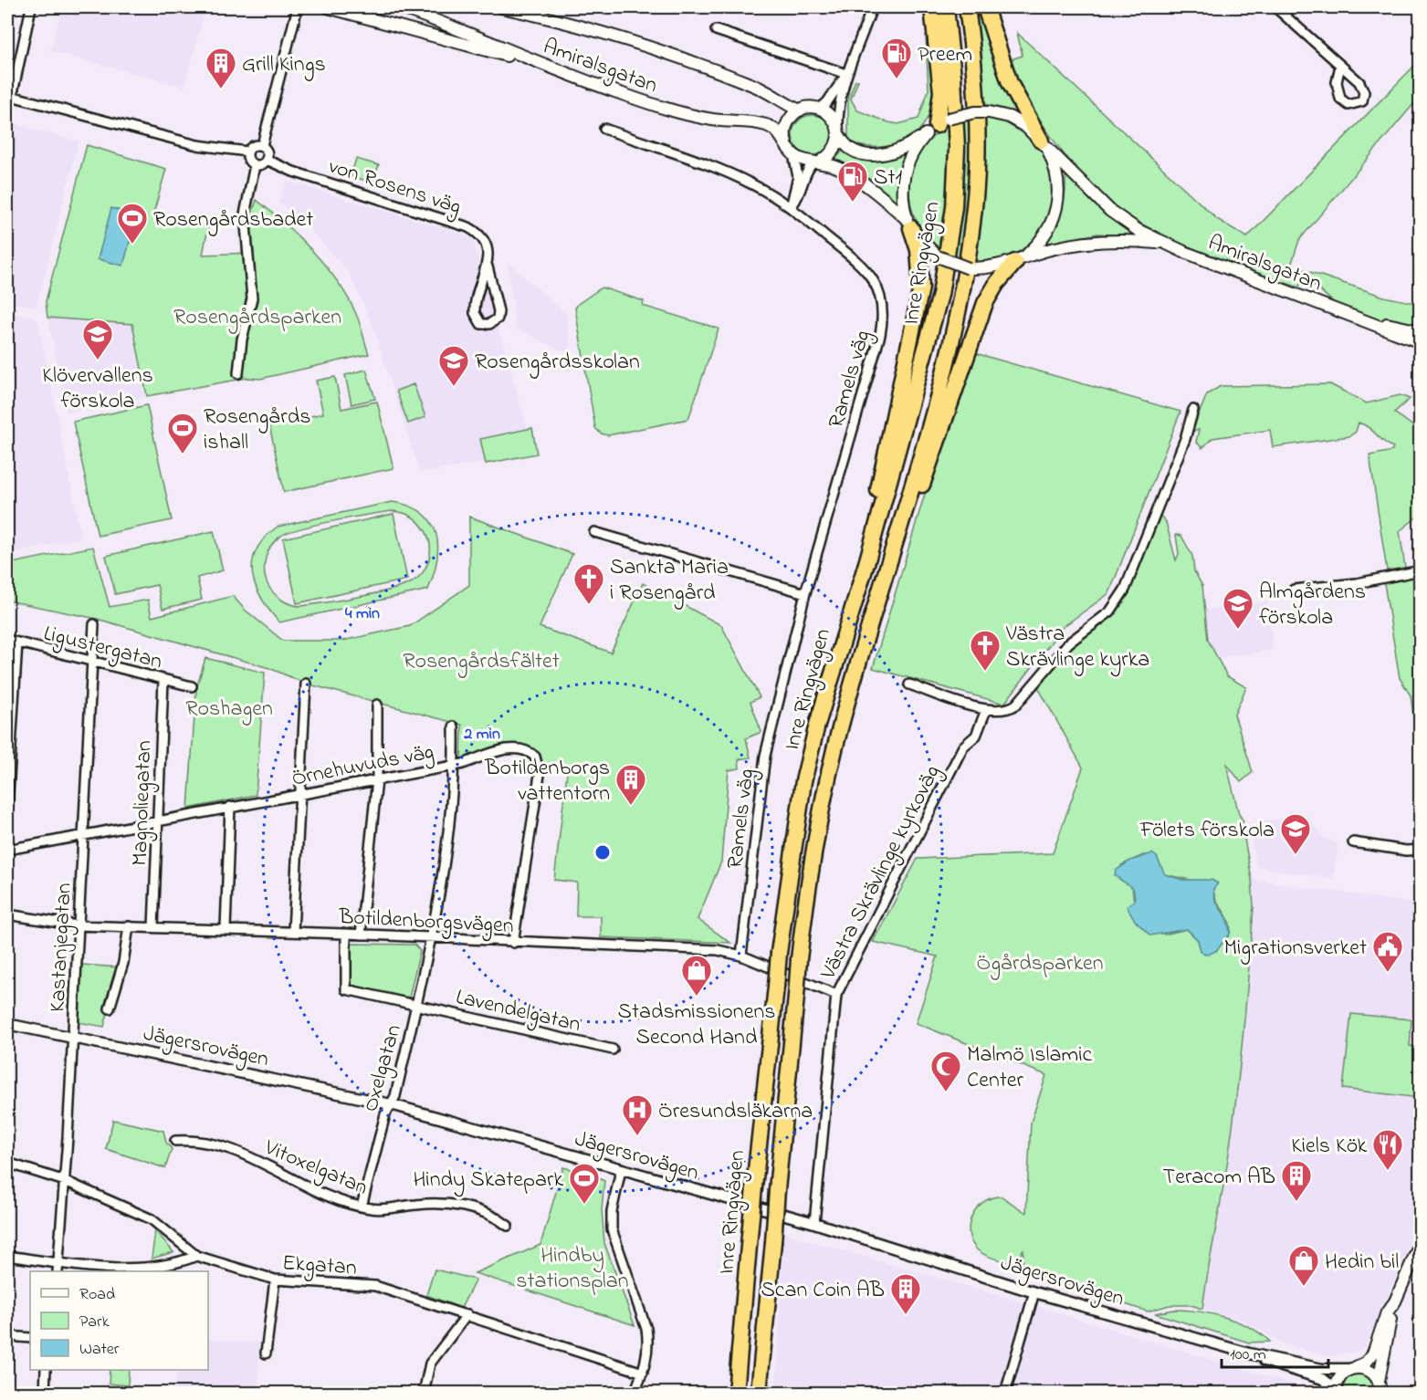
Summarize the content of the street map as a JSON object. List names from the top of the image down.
{
  "streets": {
    "highway": ["Inre Ringvägen"],
    "main road": ["Amiralsgatan"],
    "street": [
      "von Rosens väg",
      "Ramels väg",
      "Ligustergatan",
      "Örnehuvuds väg",
      "Magnoliegatan",
      "Västra Skrävlinge kyrkoväg",
      "Botildenborgsvägen",
      "Kastanjegatan",
      "Lavendelgatan",
      "Jägersrovägen",
      "Oxelgatan",
      "Vitoxelgatan",
      "Ekgatan"
    ]
  },
  "crossings": [
    ["Ramels väg", "Botildenborgsvägen"],
    ["Ligustergatan", "Magnoliegatan"],
    ["Ligustergatan", "Kastanjegatan"],
    ["Örnehuvuds väg", "Magnoliegatan"],
    ["Örnehuvuds väg", "Botildenborgsvägen"],
    ["Örnehuvuds väg", "Kastanjegatan"],
    ["Örnehuvuds väg", "Oxelgatan"],
    ["Magnoliegatan", "Botildenborgsvägen"],
    ["Västra Skrävlinge kyrkoväg", "Botildenborgsvägen"],
    ["Västra Skrävlinge kyrkoväg", "Jägersrovägen"],
    ["Botildenborgsvägen", "Kastanjegatan"],
    ["Botildenborgsvägen", "Lavendelgatan"],
    ["Botildenborgsvägen", "Oxelgatan"],
    ["Kastanjegatan", "Jägersrovägen"],
    ["Kastanjegatan", "Ekgatan"],
    ["Lavendelgatan", "Oxelgatan"],
    ["Jägersrovägen", "Oxelgatan"],
    ["Oxelgatan", "Vitoxelgatan"]
  ],
  "parks": [
    "Rosengårdsparken",
    "Rosengårdsfältet",
    "Roshagen",
    "Ögårdsparken",
    "Hindby stationsplan"
  ],
  "places": {
    "fuel station": ["Preem", "St1"],
    "building": [
      "Grill Kings",
      "Botildenborgs vattentorn",
      "Teracom AB",
      "Scan Coin AB"
    ],
    "sports": ["Rosengårdsbadet", "Rosengårds ishall", "Hindy Skatepark"],
    "school or university": [
      "Klövervallens förskola",
      "Rosengårdsskolan",
      "Almgårdens förskola",
      "Fölets förskola"
    ],
    "church": ["Sankta Maria i Rosengård", "Västra Skrävlinge kyrka"],
    "public building": ["Migrationsverket"],
    "shop": ["Stadsmissionens Second Hand", "Hedin bil"],
    "mosque": ["Malmö Islamic Center"],
    "hospital": ["Öresundsläkarna"],
    "restaurant": ["Kiels Kök"]
  },
  "legend": ["Road", "Park", "Water"],
  "scale_bar": "100 m",
  "rings": ["4 min", "2 min"]
}
